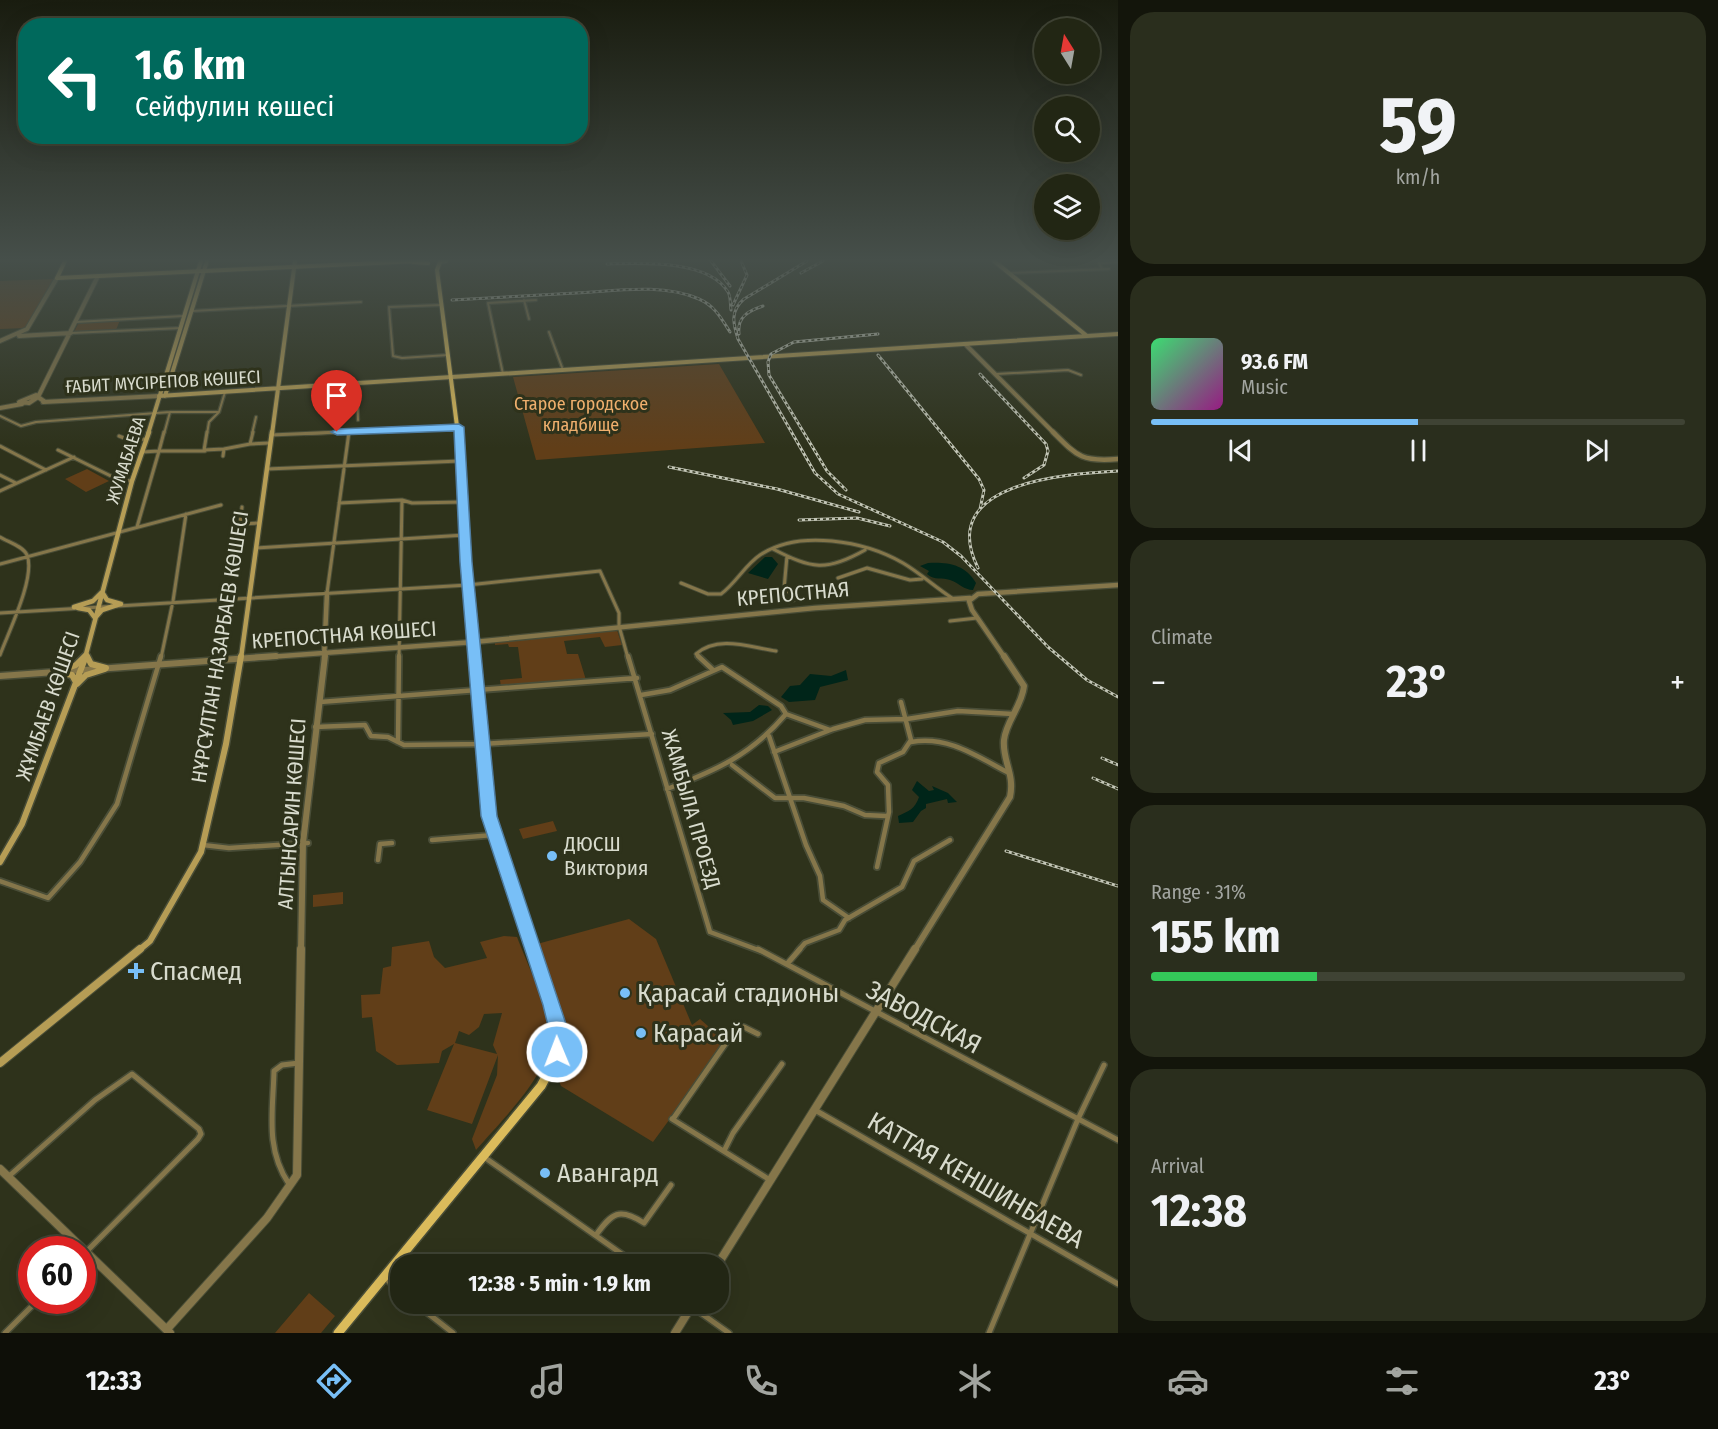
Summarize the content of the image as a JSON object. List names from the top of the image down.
{
  "streets": {
    "main road": [
      "ҒАБИТ МҮСІРЕПОВ КӨШЕСІ",
      "ЖУМАБАЕВА",
      "НҰРСҰЛТАН НАЗАРБАЕВ КӨШЕСІ",
      "ЖҰМБАЕВ КӨШЕСІ"
    ],
    "street": [
      "КРЕПОСТНАЯ",
      "КРЕПОСТНАЯ КӨШЕСІ",
      "ЖАМБЫЛА ПРОЕЗД",
      "АЛТЫНСАРИН КӨШЕСІ",
      "ЗАВОДСКАЯ",
      "КАТТАЯ КЕНШИНБАЕВА"
    ]
  },
  "crossings": [
    ["ҒАБИТ МҮСІРЕПОВ КӨШЕСІ", "ЖУМАБАЕВА"],
    ["ҒАБИТ МҮСІРЕПОВ КӨШЕСІ", "НҰРСҰЛТАН НАЗАРБАЕВ КӨШЕСІ"],
    ["ЖУМАБАЕВА", "ЖҰМБАЕВ КӨШЕСІ"],
    ["КРЕПОСТНАЯ", "КРЕПОСТНАЯ КӨШЕСІ"],
    ["КРЕПОСТНАЯ", "ЖАМБЫЛА ПРОЕЗД"],
    ["КРЕПОСТНАЯ КӨШЕСІ", "НҰРСҰЛТАН НАЗАРБАЕВ КӨШЕСІ"],
    ["КРЕПОСТНАЯ КӨШЕСІ", "ЖҰМБАЕВ КӨШЕСІ"],
    ["КРЕПОСТНАЯ КӨШЕСІ", "ЖАМБЫЛА ПРОЕЗД"],
    ["КРЕПОСТНАЯ КӨШЕСІ", "АЛТЫНСАРИН КӨШЕСІ"],
    ["ЖАМБЫЛА ПРОЕЗД", "ЗАВОДСКАЯ"]
  ],
  "parks": ["Старое городское кладбище"],
  "places": {
    "other": [
      "ДЮСШ Виктория",
      "Қарасай стадионы",
      "Карасай",
      "Авангард"
    ],
    "health": ["Спасмед"]
  },
  "north": "top",
  "page": {
    "tile": [
      ["59", "km/h"],
      "Climate",
      ["Range · 31%", "155 km"],
      ["Arrival", "12:38"]
    ],
    "turn": ["1.6 km", "Сейфулин көшесі"],
    "song": ["93.6 FM", "Music"],
    "heat": ["−", "23°", "+"],
    "limit": "60",
    "trip": "12:38 · 5 min · 1.9 km",
    "tabs": ["12:33", "23°"]
  }
}
